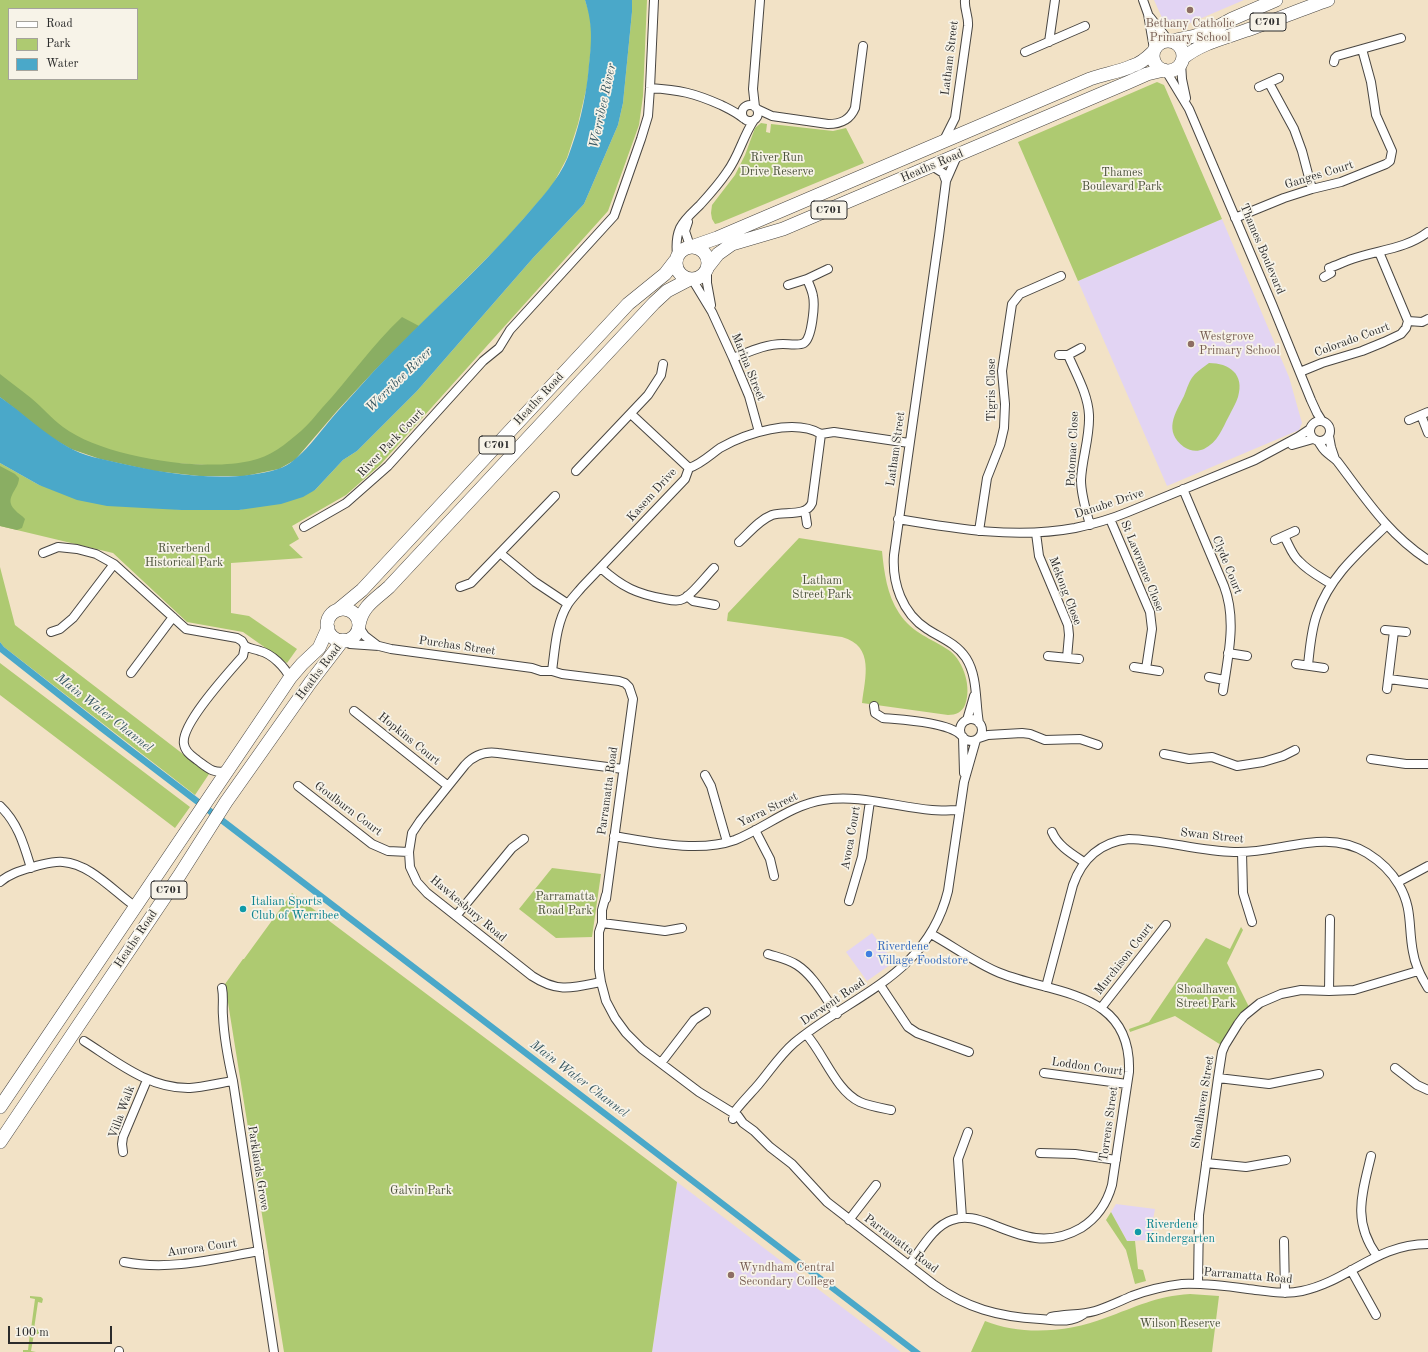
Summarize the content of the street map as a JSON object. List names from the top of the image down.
{
  "streets": {
    "main road": ["C701", "Heaths Road"],
    "street": [
      "Latham Street",
      "Ganges Court",
      "Thames Boulevard",
      "Colorado Court",
      "Marina Street",
      "Tigris Close",
      "River Park Court",
      "Potomac Close",
      "Kasem Drive",
      "Danube Drive",
      "Clyde Court",
      "St Lawrence Close",
      "Mekong Close",
      "Purchas Street",
      "Hopkins Court",
      "Parramatta Road",
      "Goulburn Court",
      "Yarra Street",
      "Swan Street",
      "Avoca Court",
      "Hawkesbury Road",
      "Murchison Court",
      "Derwent Road",
      "Loddon Court",
      "Shoalhaven Street",
      "Villa Walk",
      "Torrens Street",
      "Parklands Grove",
      "Aurora Court"
    ]
  },
  "crossings": [
    ["C701", "Heaths Road"],
    ["C701", "Thames Boulevard"],
    ["C701", "Marina Street"],
    ["C701", "Purchas Street"],
    ["Latham Street", "Heaths Road"],
    ["Latham Street", "Kasem Drive"],
    ["Latham Street", "Danube Drive"],
    ["Latham Street", "Derwent Road"],
    ["Heaths Road", "Thames Boulevard"],
    ["Heaths Road", "Marina Street"],
    ["Heaths Road", "Purchas Street"],
    ["Ganges Court", "Thames Boulevard"],
    ["Thames Boulevard", "Colorado Court"],
    ["Thames Boulevard", "Danube Drive"],
    ["Marina Street", "Kasem Drive"],
    ["Tigris Close", "Danube Drive"],
    ["Potomac Close", "Danube Drive"],
    ["Kasem Drive", "Purchas Street"],
    ["Danube Drive", "Clyde Court"],
    ["Danube Drive", "St Lawrence Close"],
    ["Danube Drive", "Mekong Close"],
    ["Purchas Street", "Parramatta Road"],
    ["Hopkins Court", "Hawkesbury Road"],
    ["Parramatta Road", "Yarra Street"],
    ["Parramatta Road", "Hawkesbury Road"],
    ["Parramatta Road", "Derwent Road"],
    ["Parramatta Road", "Shoalhaven Street"],
    ["Parramatta Road", "Torrens Street"],
    ["Goulburn Court", "Hawkesbury Road"],
    ["Yarra Street", "Avoca Court"],
    ["Yarra Street", "Derwent Road"],
    ["Swan Street", "Shoalhaven Street"],
    ["Swan Street", "Torrens Street"],
    ["Murchison Court", "Torrens Street"],
    ["Derwent Road", "Torrens Street"],
    ["Loddon Court", "Torrens Street"],
    ["Parklands Grove", "Aurora Court"]
  ],
  "water": ["Werribee River", "Main Water Channel"],
  "parks": [
    "River Run Drive Reserve",
    "Thames Boulevard Park",
    "Riverbend Historical Park",
    "Latham Street Park",
    "Parramatta Road Park",
    "Shoalhaven Street Park",
    "Galvin Park",
    "Wilson Reserve"
  ],
  "places": [
    "Bethany Catholic Primary School",
    "Westgrove Primary School",
    "Italian Sports Club of Werribee",
    "Riverdene Village Foodstore",
    "Riverdene Kindergarten",
    "Wyndham Central Secondary College"
  ],
  "legend": ["Road", "Park", "Water"],
  "scale_bar": "100 m"
}
